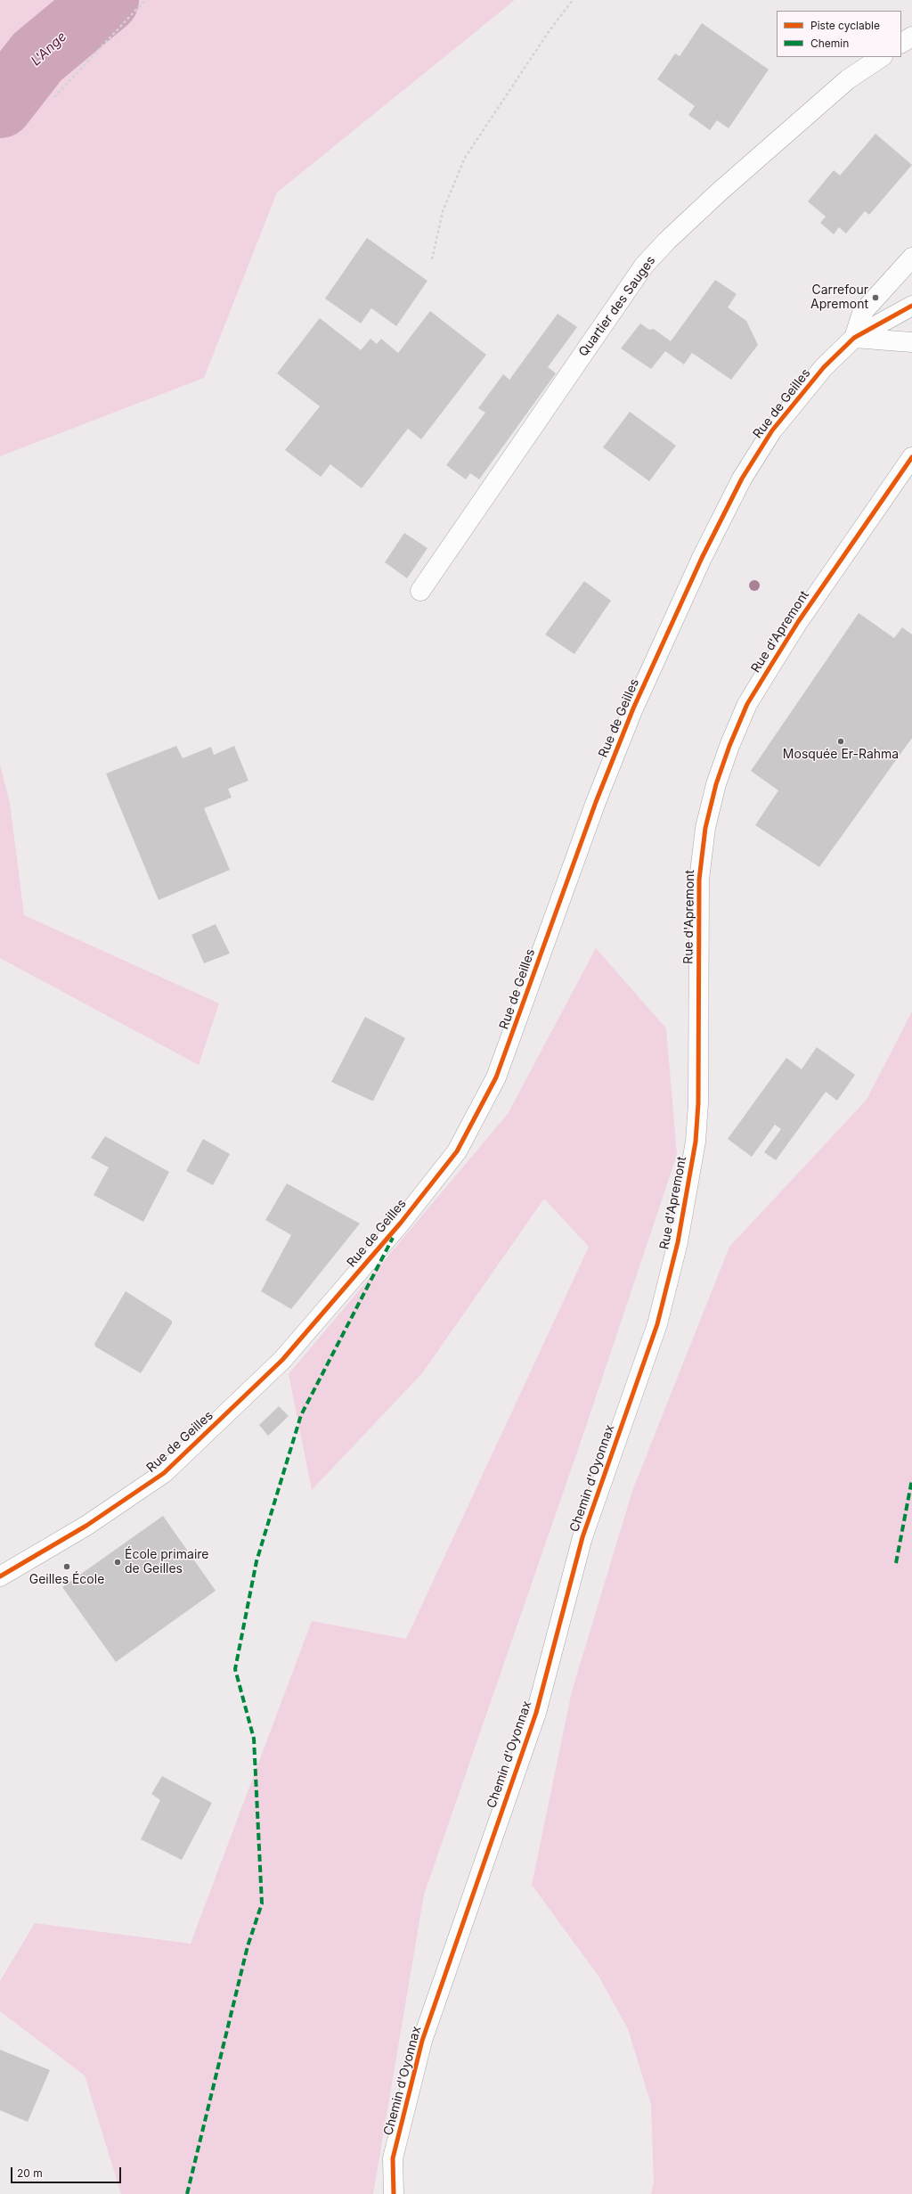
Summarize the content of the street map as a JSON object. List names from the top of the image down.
{
  "streets": {
    "street": [
      "Quartier des Sauges",
      "Rue de Geilles",
      "Rue d'Apremont",
      "Chemin d'Oyonnax"
    ]
  },
  "crossings": [
    ["Rue d'Apremont", "Chemin d'Oyonnax"]
  ],
  "water": ["L'Ange"],
  "places": [
    "Carrefour Apremont",
    "Mosquée Er-Rahma",
    "École primaire de Geilles",
    "Geilles École"
  ],
  "legend": ["Piste cyclable", "Chemin"],
  "scale_bar": "20 m"
}
